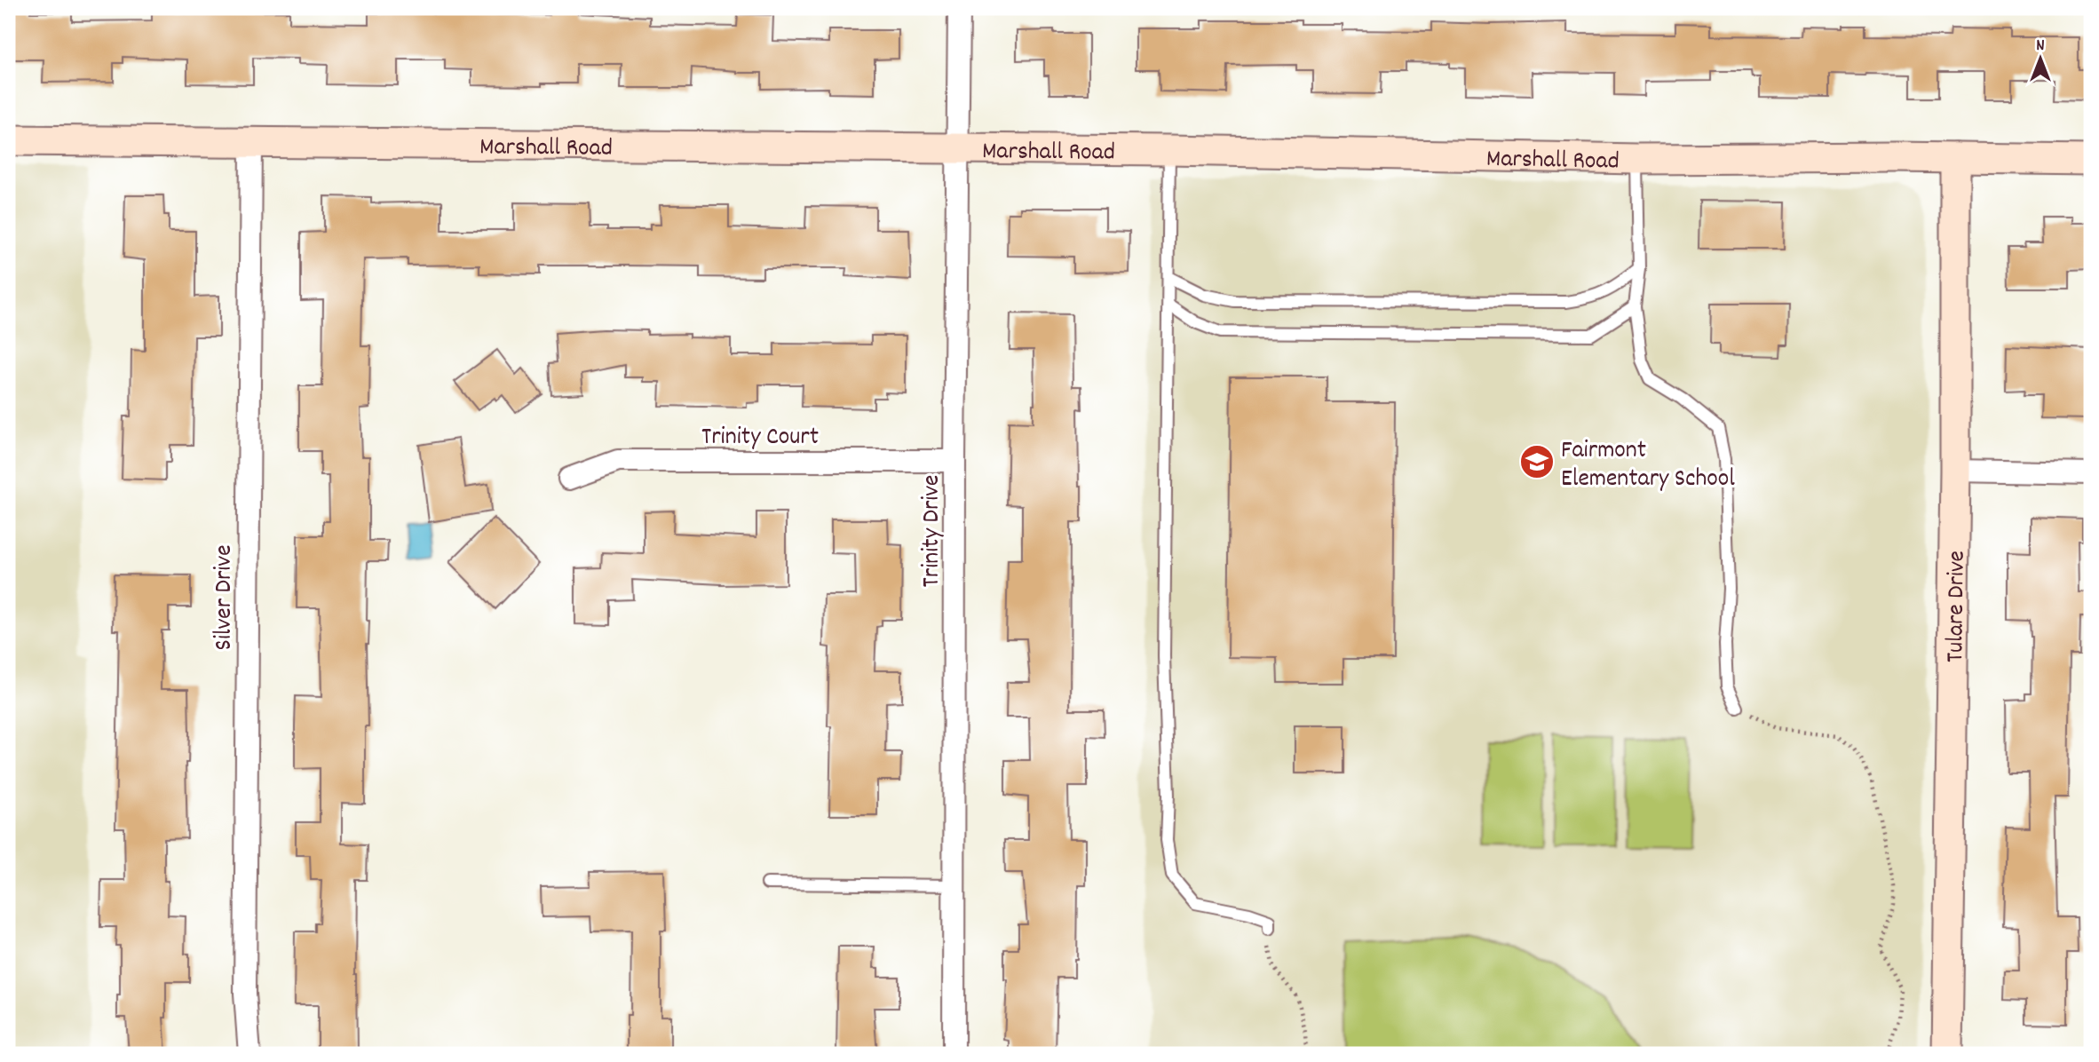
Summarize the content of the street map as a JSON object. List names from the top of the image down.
{
  "streets": {
    "street": [
      "Marshall Road",
      "Trinity Court",
      "Trinity Drive",
      "Silver Drive",
      "Tulare Drive"
    ]
  },
  "crossings": [
    ["Marshall Road", "Trinity Drive"],
    ["Marshall Road", "Silver Drive"],
    ["Marshall Road", "Tulare Drive"],
    ["Trinity Court", "Trinity Drive"]
  ],
  "places": {
    "school or university": ["Fairmont Elementary School"]
  },
  "north": "top"
}
